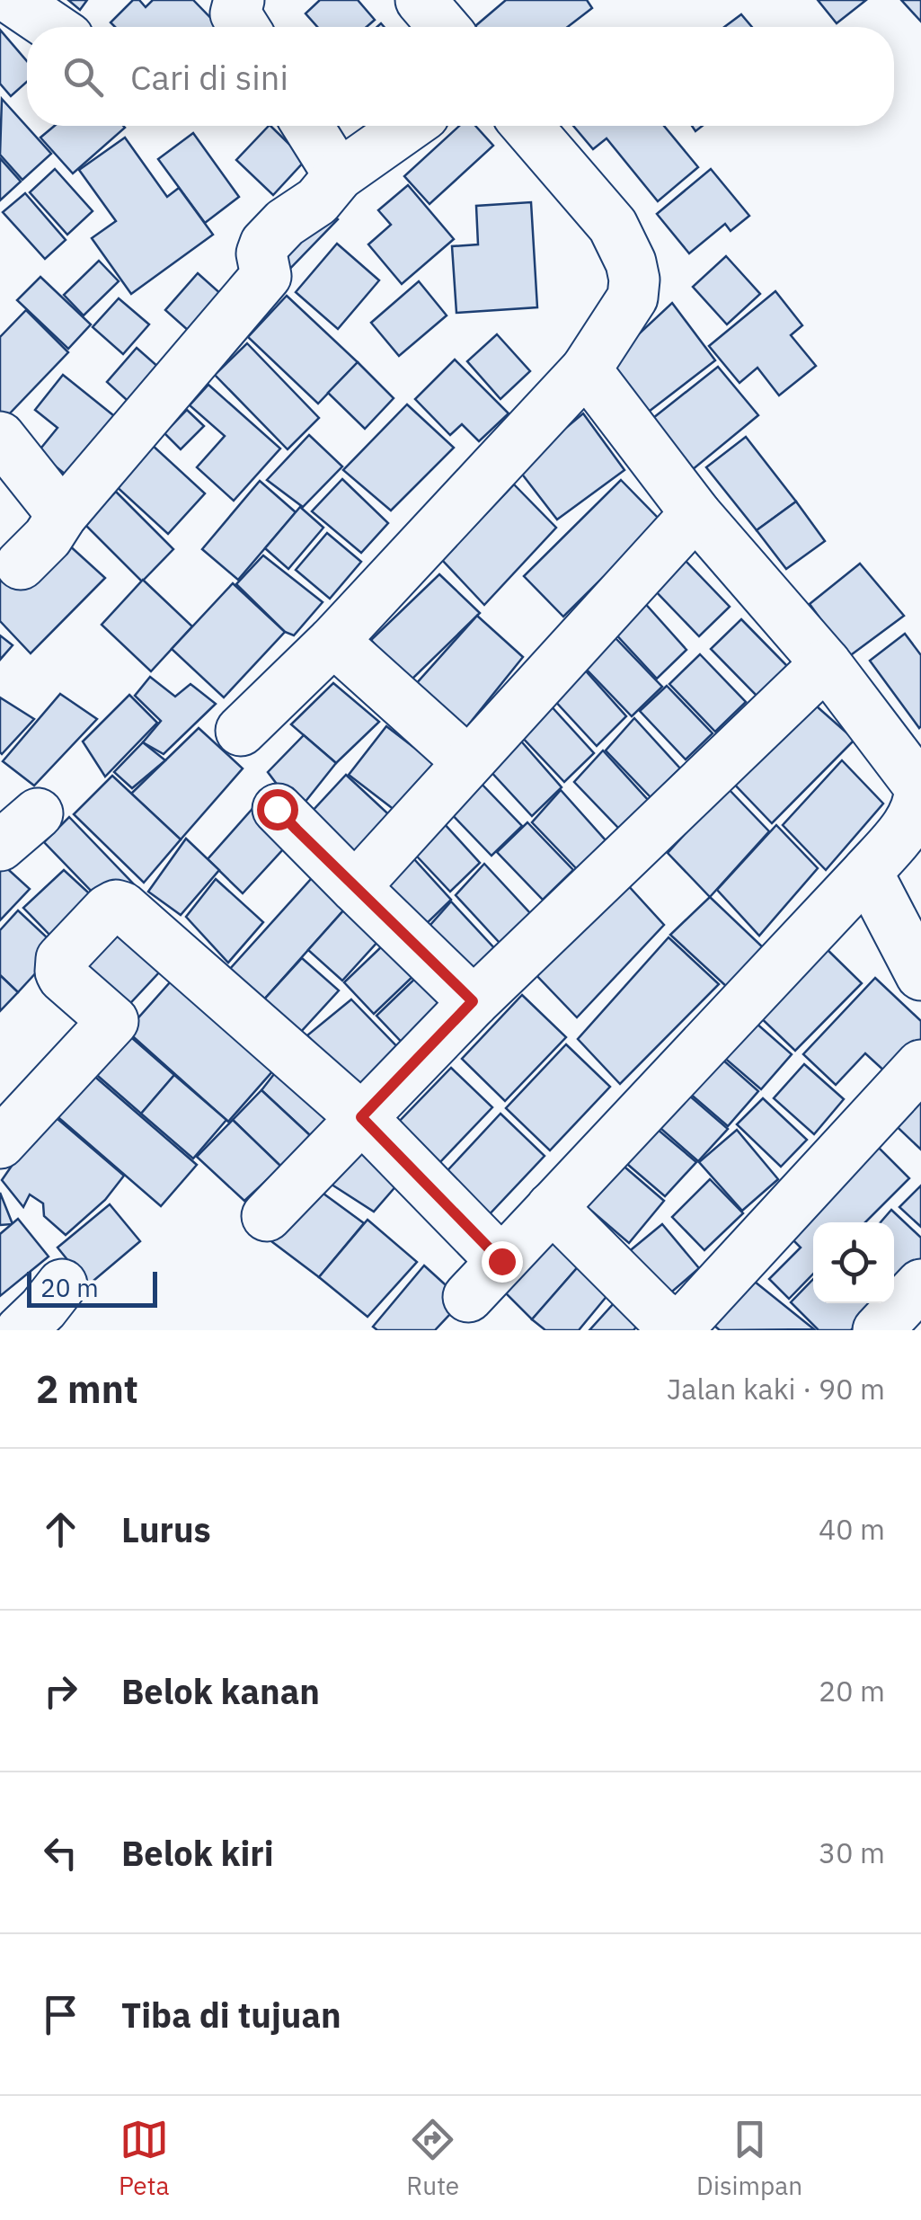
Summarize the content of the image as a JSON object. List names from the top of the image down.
{
  "scale_bar": "20 m",
  "page": {
    "search": "Cari di sini",
    "scale": "20 m",
    "heading": ["2 mnt", "Jalan kaki · 90 m"],
    "list": [
      ["Lurus", "40 m"],
      ["Belok kanan", "20 m"],
      ["Belok kiri", "30 m"],
      "Tiba di tujuan"
    ],
    "nav": ["Peta", "Rute", "Disimpan"]
  }
}
